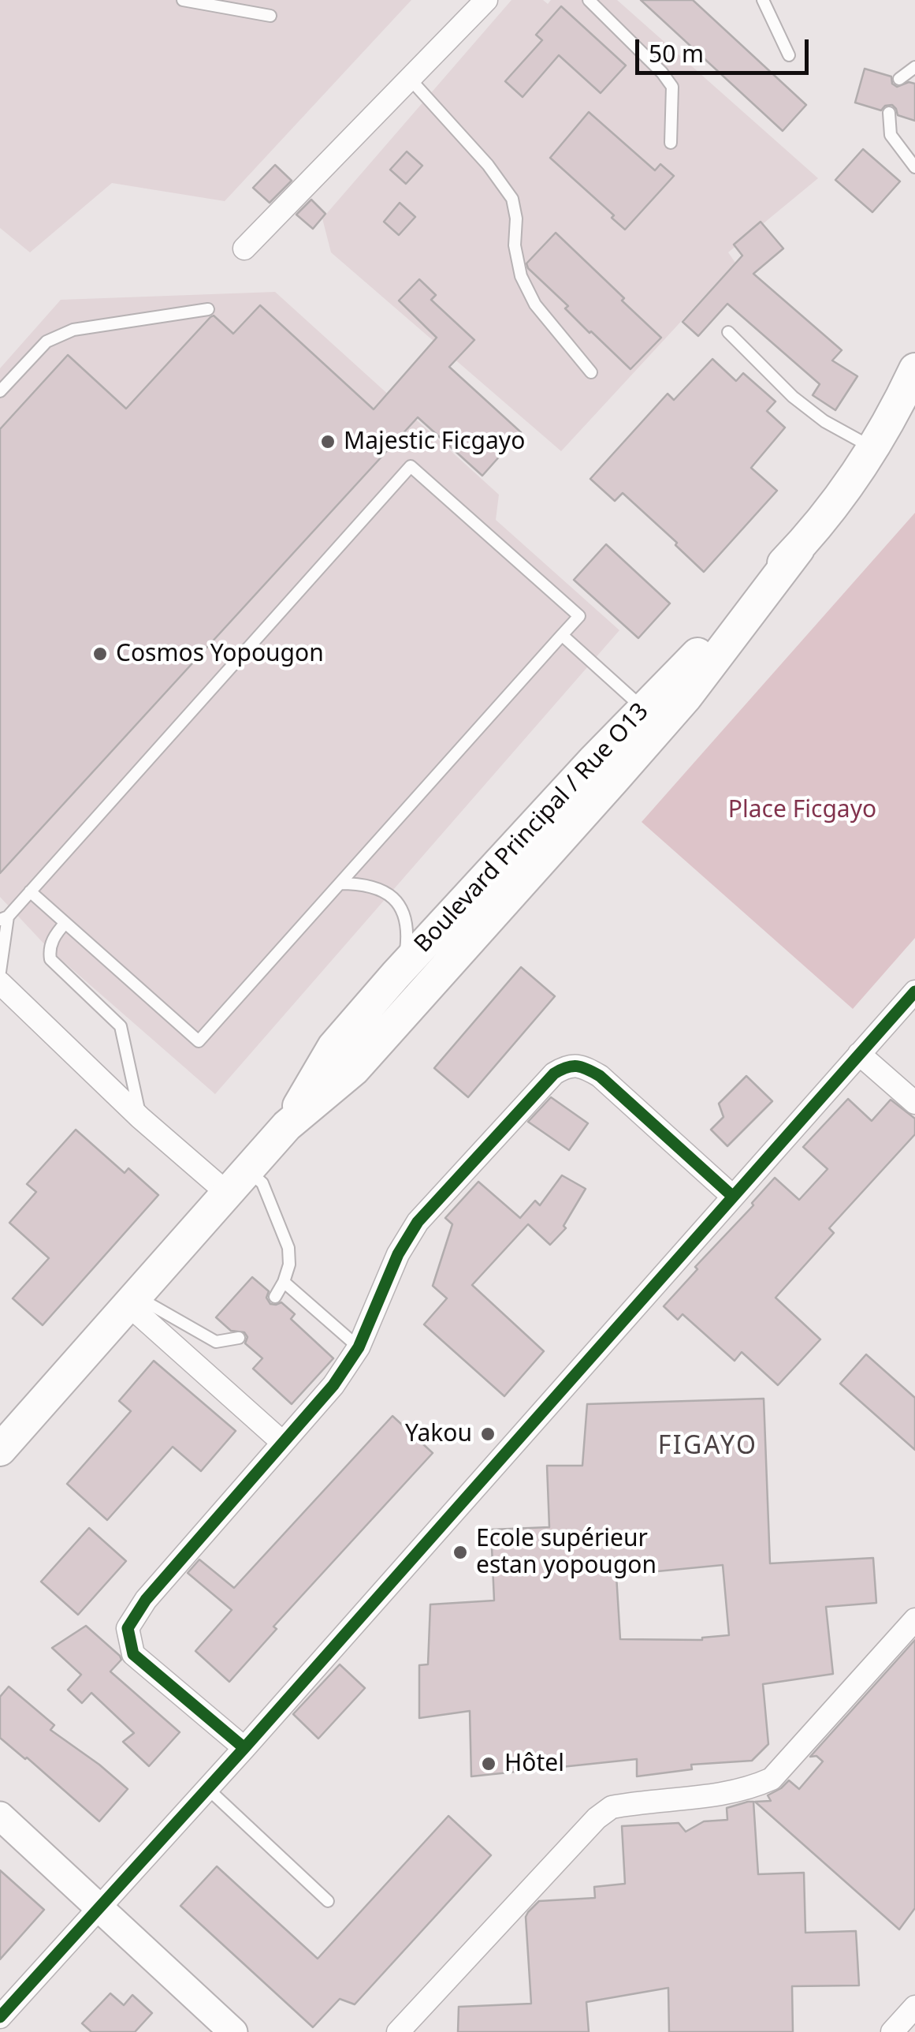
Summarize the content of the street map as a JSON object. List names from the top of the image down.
{
  "streets": {
    "main road": ["Boulevard Principal / Rue O13"]
  },
  "districts": ["FIGAYO"],
  "parks": ["Place Ficgayo"],
  "places": [
    "Majestic Ficgayo",
    "Cosmos Yopougon",
    "Yakou",
    "Ecole supérieur estan yopougon",
    "Hôtel"
  ],
  "scale_bar": "50 m"
}
